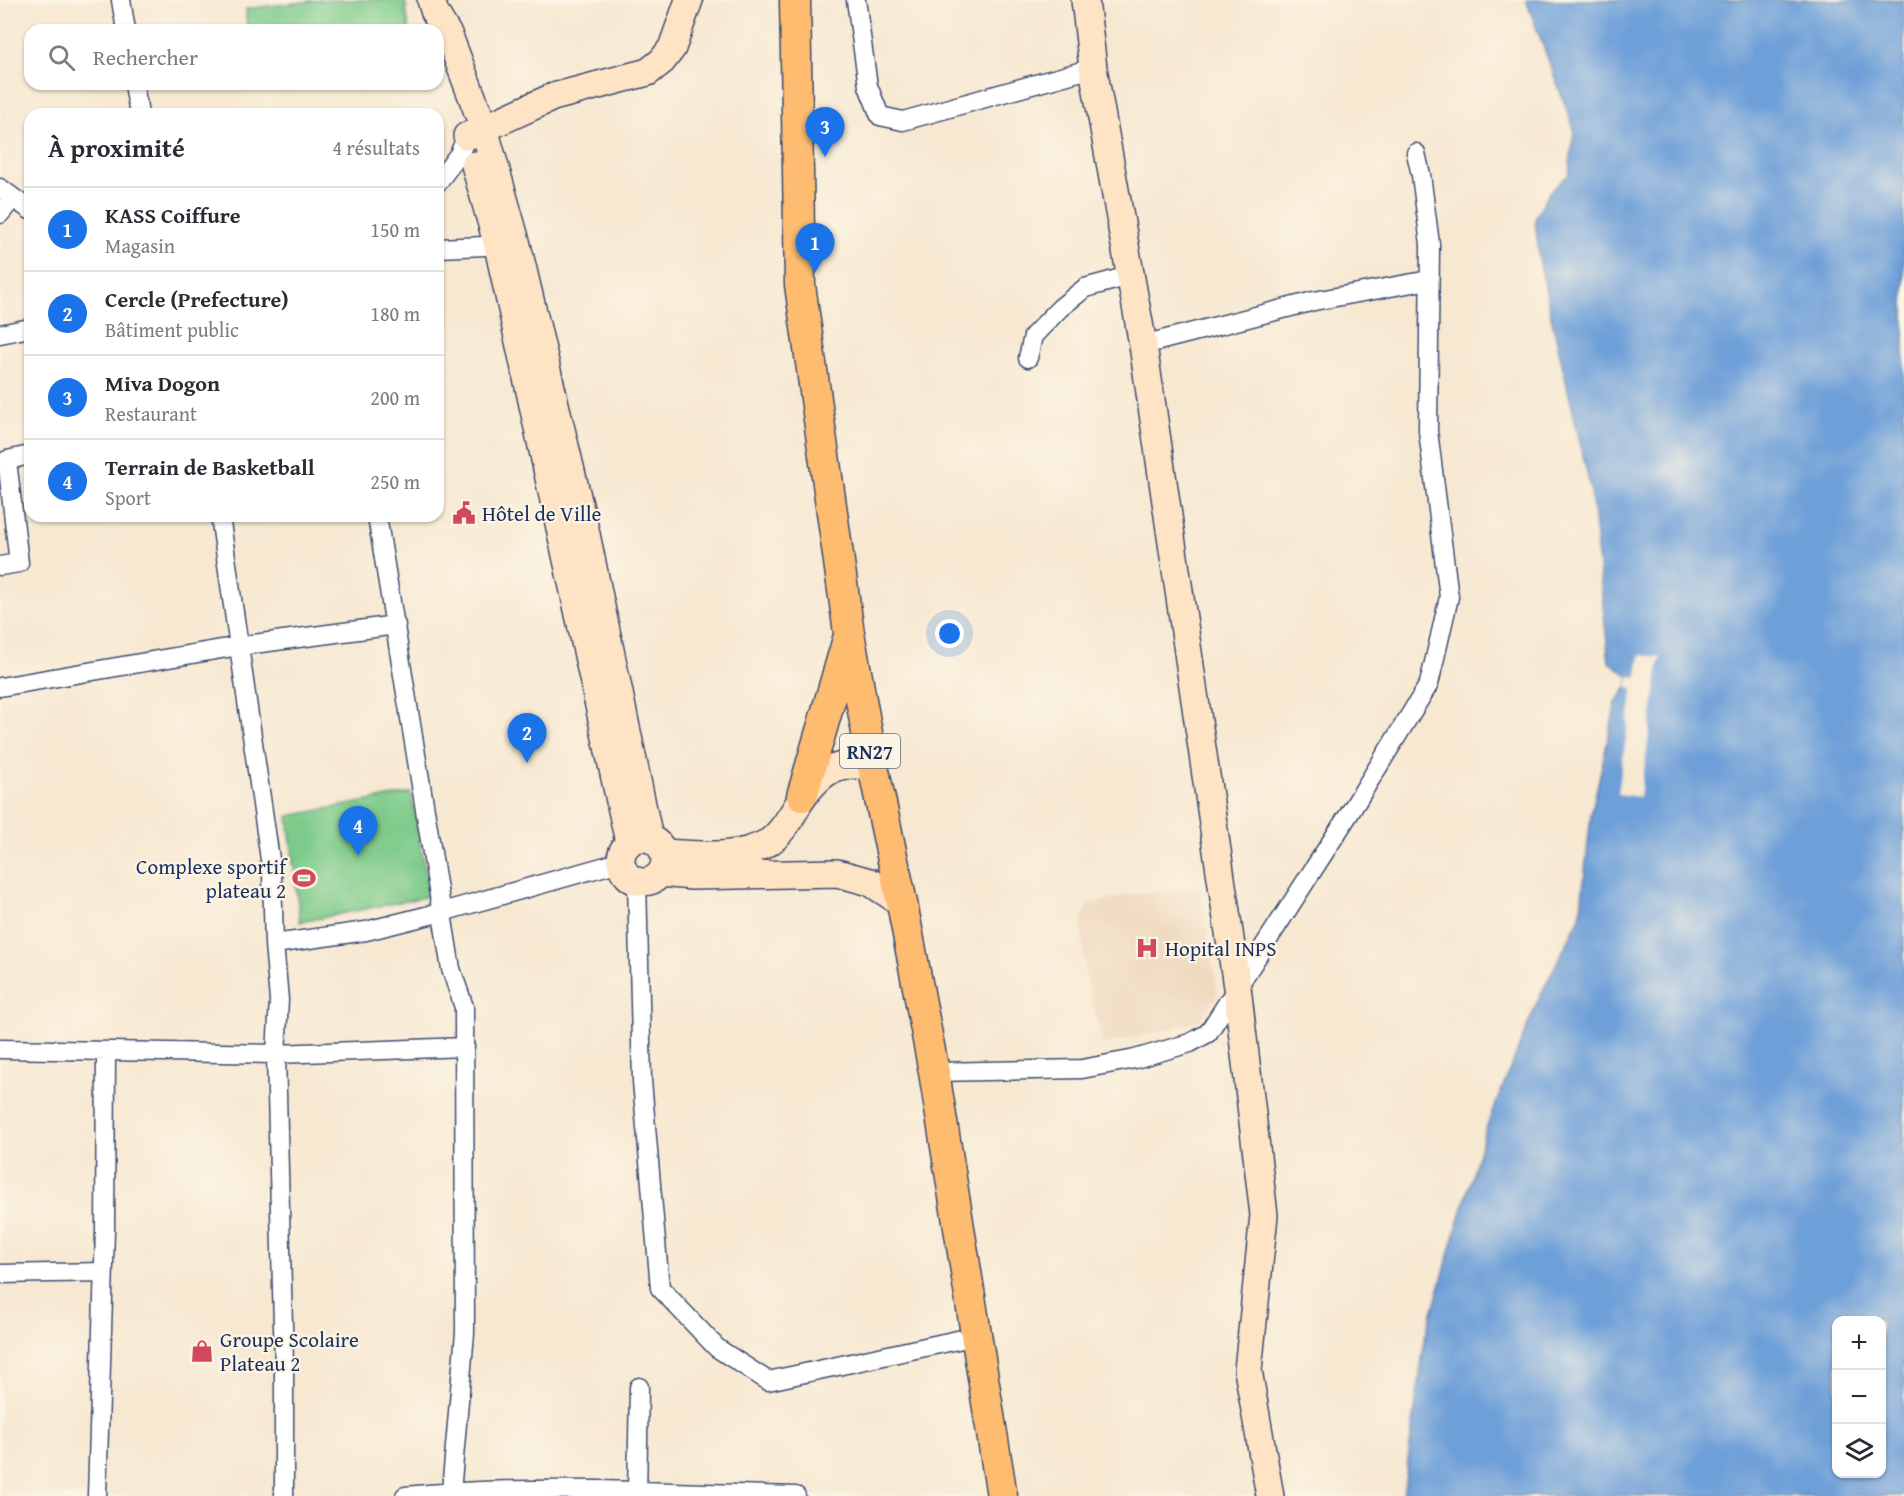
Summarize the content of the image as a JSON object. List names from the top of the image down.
{
  "streets": {
    "main road": ["RN27"]
  },
  "places": {
    "public building": ["Hôtel de Ville"],
    "sports": ["Complexe sportif plateau 2"],
    "hospital": ["Hopital INPS"],
    "shop": ["Groupe Scolaire Plateau 2"]
  },
  "page": {
    "search": "Rechercher",
    "pins": [
      "3",
      "1",
      "2",
      "4"
    ],
    "heading": ["À proximité", "4 résultats"],
    "list": [
      {
        "mark": "1",
        "name": "KASS Coiffure",
        "note": "Magasin",
        "value": "150 m"
      },
      {
        "mark": "2",
        "name": "Cercle (Prefecture)",
        "note": "Bâtiment public",
        "value": "180 m"
      },
      {
        "mark": "3",
        "name": "Miva Dogon",
        "note": "Restaurant",
        "value": "200 m"
      },
      {
        "mark": "4",
        "name": "Terrain de Basketball",
        "note": "Sport",
        "value": "250 m"
      }
    ],
    "map_buttons": ["+", "−"]
  }
}
